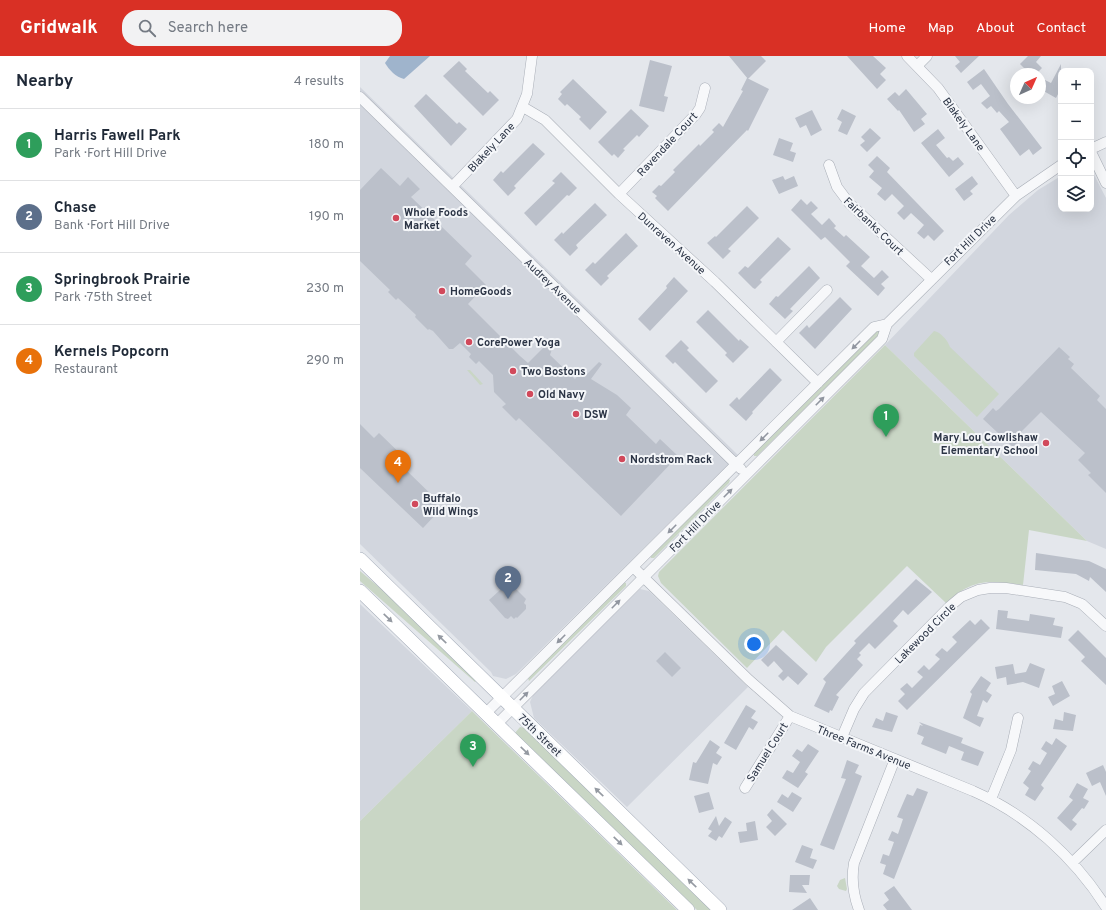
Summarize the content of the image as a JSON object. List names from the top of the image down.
{
  "streets": {
    "main road": ["75th Street"],
    "street": [
      "Blakely Lane",
      "Ravendale Court",
      "Fairbanks Court",
      "Fort Hill Drive",
      "Dunraven Avenue",
      "Audrey Avenue",
      "Lakewood Circle",
      "Three Farms Avenue",
      "Samuel Court"
    ]
  },
  "crossings": [
    ["Blakely Lane", "Fort Hill Drive"],
    ["Blakely Lane", "Dunraven Avenue"],
    ["Blakely Lane", "Audrey Avenue"],
    ["Ravendale Court", "Dunraven Avenue"],
    ["Fairbanks Court", "Fort Hill Drive"],
    ["Fort Hill Drive", "Dunraven Avenue"],
    ["Fort Hill Drive", "Audrey Avenue"],
    ["Fort Hill Drive", "75th Street"],
    ["Fort Hill Drive", "Three Farms Avenue"],
    ["Lakewood Circle", "Three Farms Avenue"],
    ["Three Farms Avenue", "Samuel Court"]
  ],
  "places": [
    "Whole Foods Market",
    "HomeGoods",
    "CorePower Yoga",
    "Two Bostons",
    "Old Navy",
    "DSW",
    "Mary Lou Cowlishaw Elementary School",
    "Nordstrom Rack",
    "Buffalo Wild Wings"
  ],
  "north": "top right",
  "page": {
    "header": "Gridwalk",
    "search": "Search here",
    "nav": [
      "Home",
      "Map",
      "About",
      "Contact"
    ],
    "heading": ["Nearby", "4 results"],
    "map_buttons": ["+", "−"],
    "list": [
      {
        "mark": "1",
        "name": "Harris Fawell Park",
        "note": "Park · Fort Hill Drive",
        "value": "180 m"
      },
      {
        "mark": "2",
        "name": "Chase",
        "note": "Bank · Fort Hill Drive",
        "value": "190 m"
      },
      {
        "mark": "3",
        "name": "Springbrook Prairie",
        "note": "Park · 75th Street",
        "value": "230 m"
      },
      {
        "mark": "4",
        "name": "Kernels Popcorn",
        "note": "Restaurant",
        "value": "290 m"
      }
    ],
    "pins": [
      "1",
      "4",
      "2",
      "3"
    ]
  }
}
